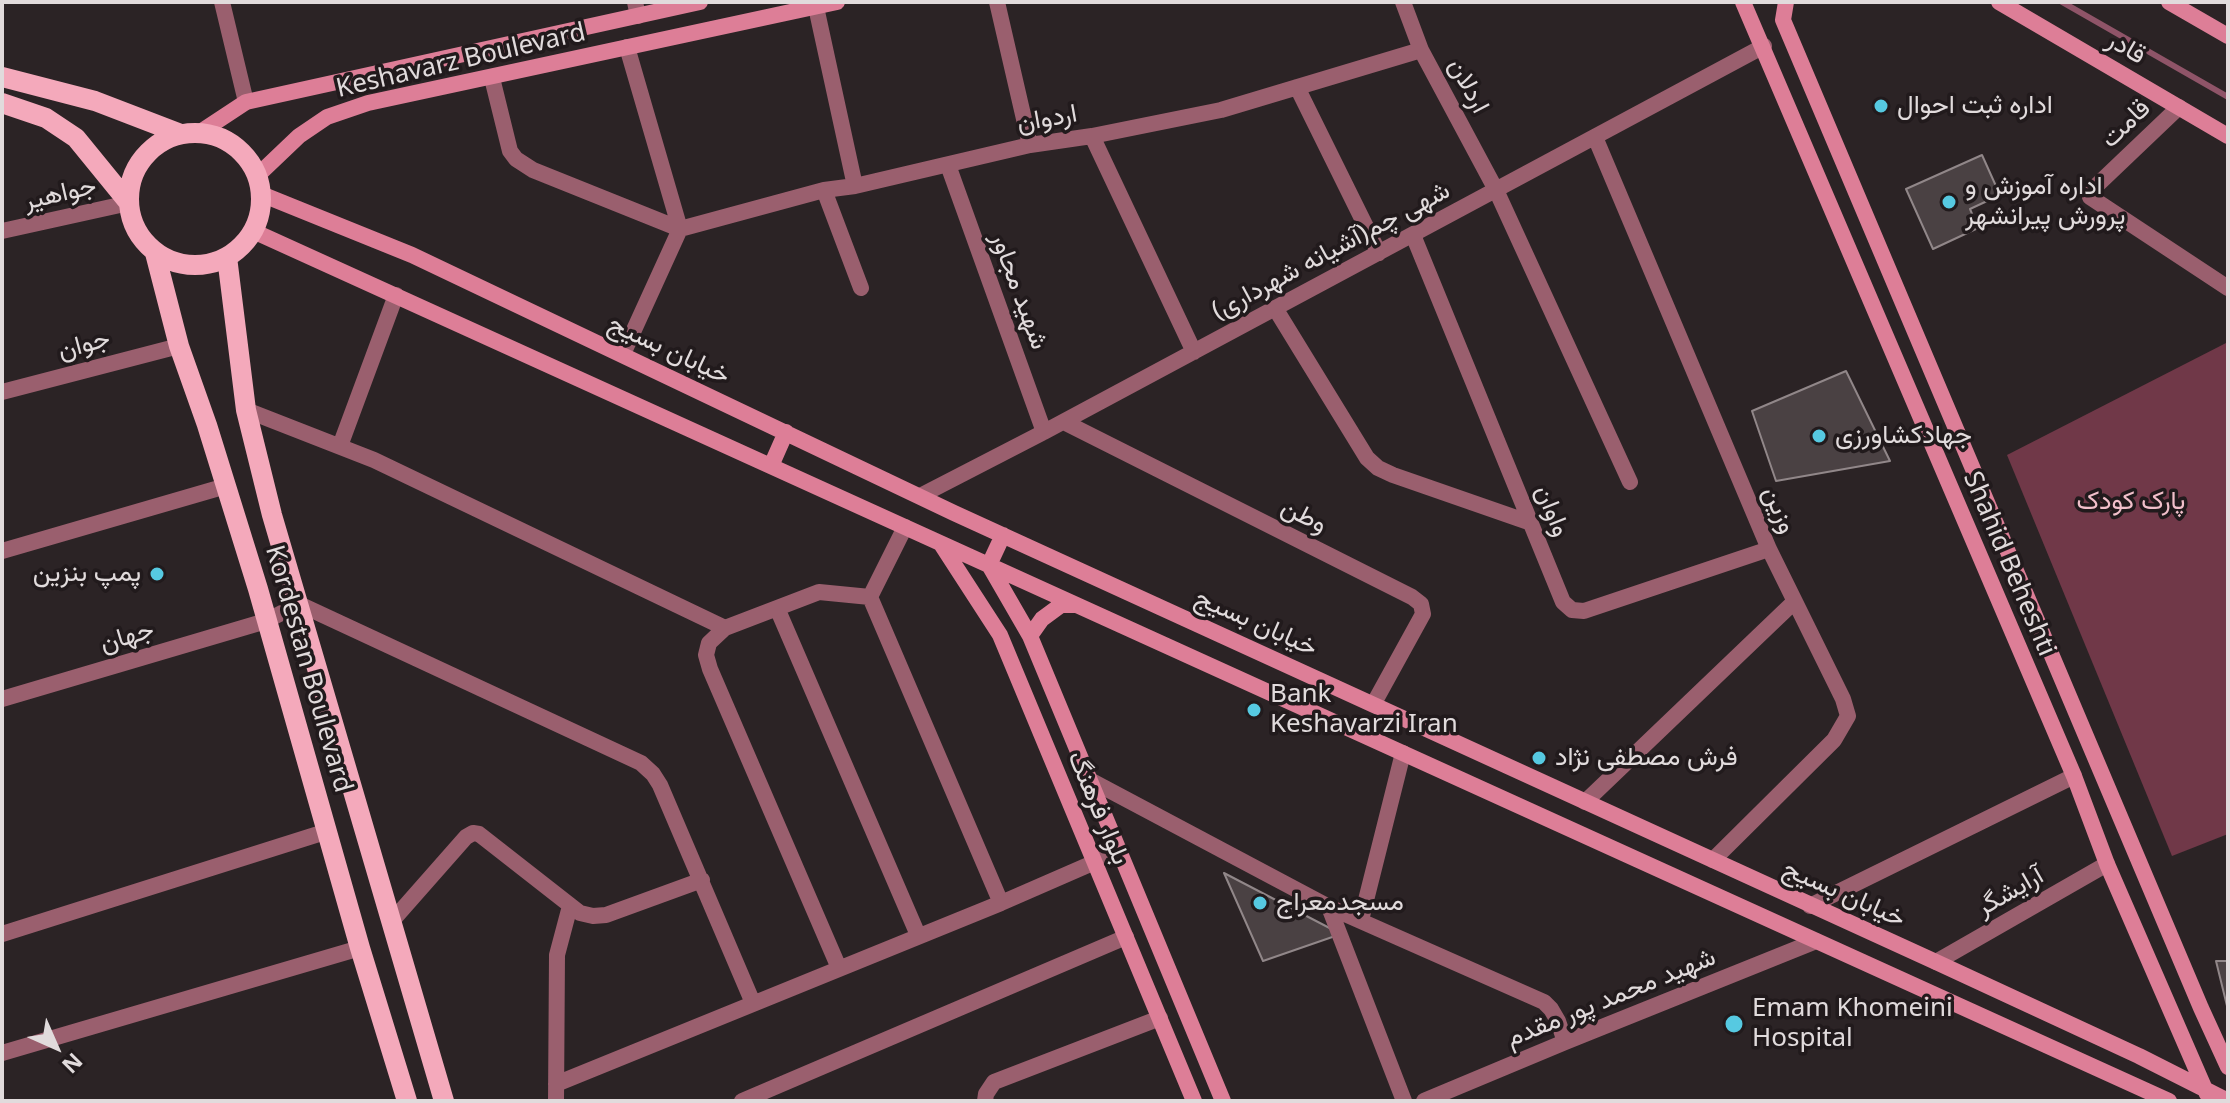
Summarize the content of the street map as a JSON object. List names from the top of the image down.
{
  "streets": {
    "main road": [
      "قادر",
      "Keshavarz Boulevard",
      "خیابان بسیج",
      "Shahid Beheshti",
      "Kordestan Boulevard",
      "بلوار فرهنگ"
    ],
    "street": [
      "اردلان",
      "اردوان",
      "قامت",
      "جواهیر",
      "شهی چم(آشیانه شهرداری)",
      "شهید مجاور",
      "جوان",
      "وزین",
      "واوان",
      "وطن",
      "جهان",
      "آرایشگر",
      "شهید محمد پور مقدم"
    ]
  },
  "crossings": [
    ["قادر", "قامت"],
    ["Keshavarz Boulevard", "جواهیر"],
    ["Keshavarz Boulevard", "خیابان بسیج"],
    ["Keshavarz Boulevard", "Kordestan Boulevard"],
    ["اردلان", "اردوان"],
    ["اردلان", "شهی چم(آشیانه شهرداری)"],
    ["اردوان", "شهید مجاور"],
    ["جواهیر", "خیابان بسیج"],
    ["جواهیر", "Kordestan Boulevard"],
    ["شهی چم(آشیانه شهرداری)", "شهید مجاور"],
    ["شهی چم(آشیانه شهرداری)", "خیابان بسیج"],
    ["شهی چم(آشیانه شهرداری)", "وزین"],
    ["شهی چم(آشیانه شهرداری)", "واوان"],
    ["شهی چم(آشیانه شهرداری)", "وطن"],
    ["شهی چم(آشیانه شهرداری)", "Shahid Beheshti"],
    ["جوان", "Kordestan Boulevard"],
    ["خیابان بسیج", "وزین"],
    ["خیابان بسیج", "وطن"],
    ["خیابان بسیج", "Shahid Beheshti"],
    ["خیابان بسیج", "Kordestan Boulevard"],
    ["خیابان بسیج", "بلوار فرهنگ"],
    ["خیابان بسیج", "آرایشگر"],
    ["خیابان بسیج", "شهید محمد پور مقدم"],
    ["وزین", "واوان"],
    ["Shahid Beheshti", "آرایشگر"],
    ["جهان", "Kordestan Boulevard"]
  ],
  "parks": ["پارک کودک"],
  "places": [
    "اداره ثبت احوال",
    "اداره آموزش و پرورش پیرانشهر",
    "جهادکشاورزی",
    "پمپ بنزین",
    "Bank Keshavarzi Iran",
    "فرش مصطفی نژاد",
    "مسجدمعراج",
    "Emam Khomeini Hospital"
  ],
  "north": "bottom right"
}
